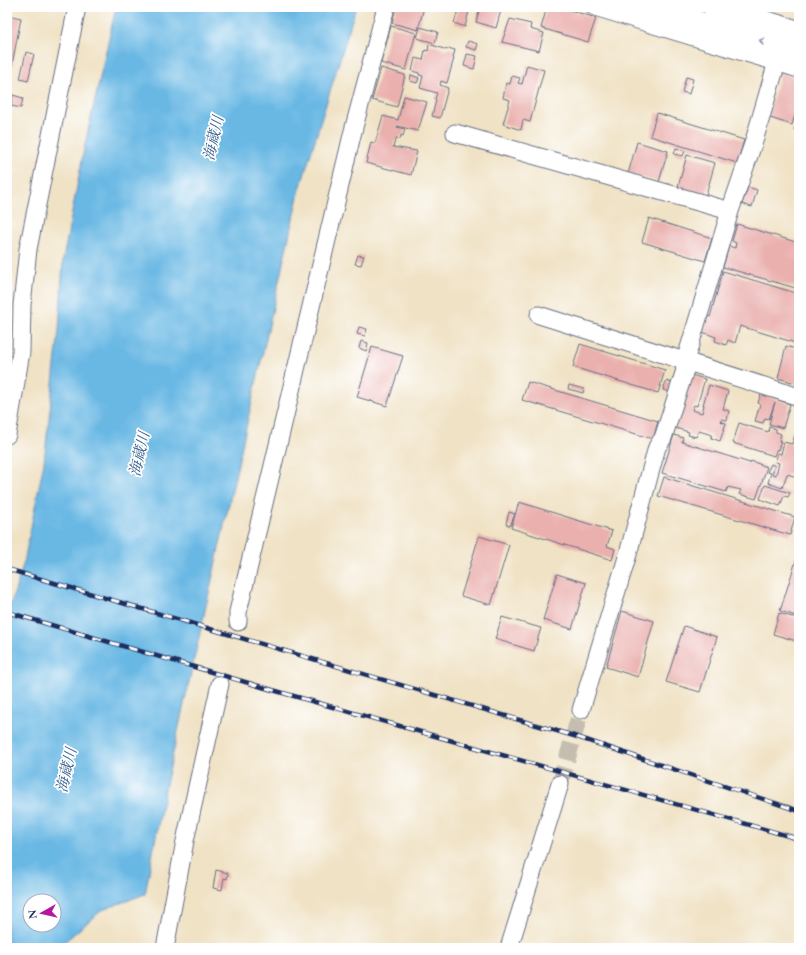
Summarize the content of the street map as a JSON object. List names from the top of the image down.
{
  "water": ["海蔵川"],
  "north": "left"
}
